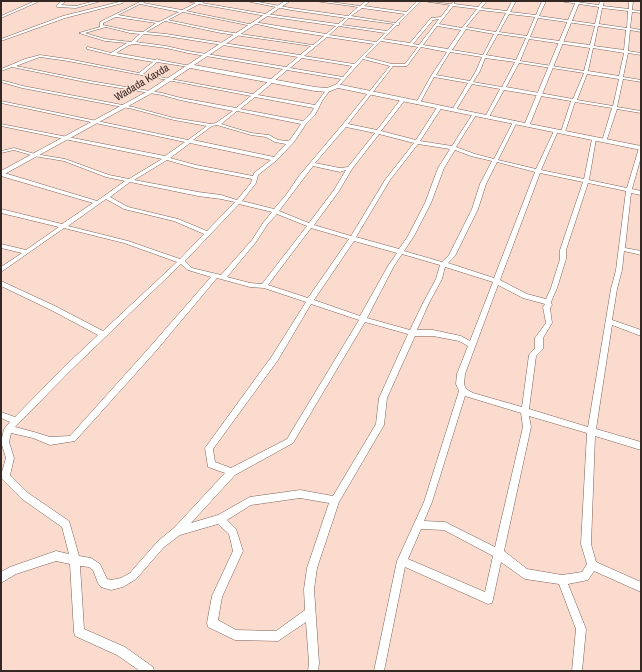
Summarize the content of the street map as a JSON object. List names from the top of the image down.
{
  "streets": {
    "street": ["Wadada Kaxda"]
  }
}
